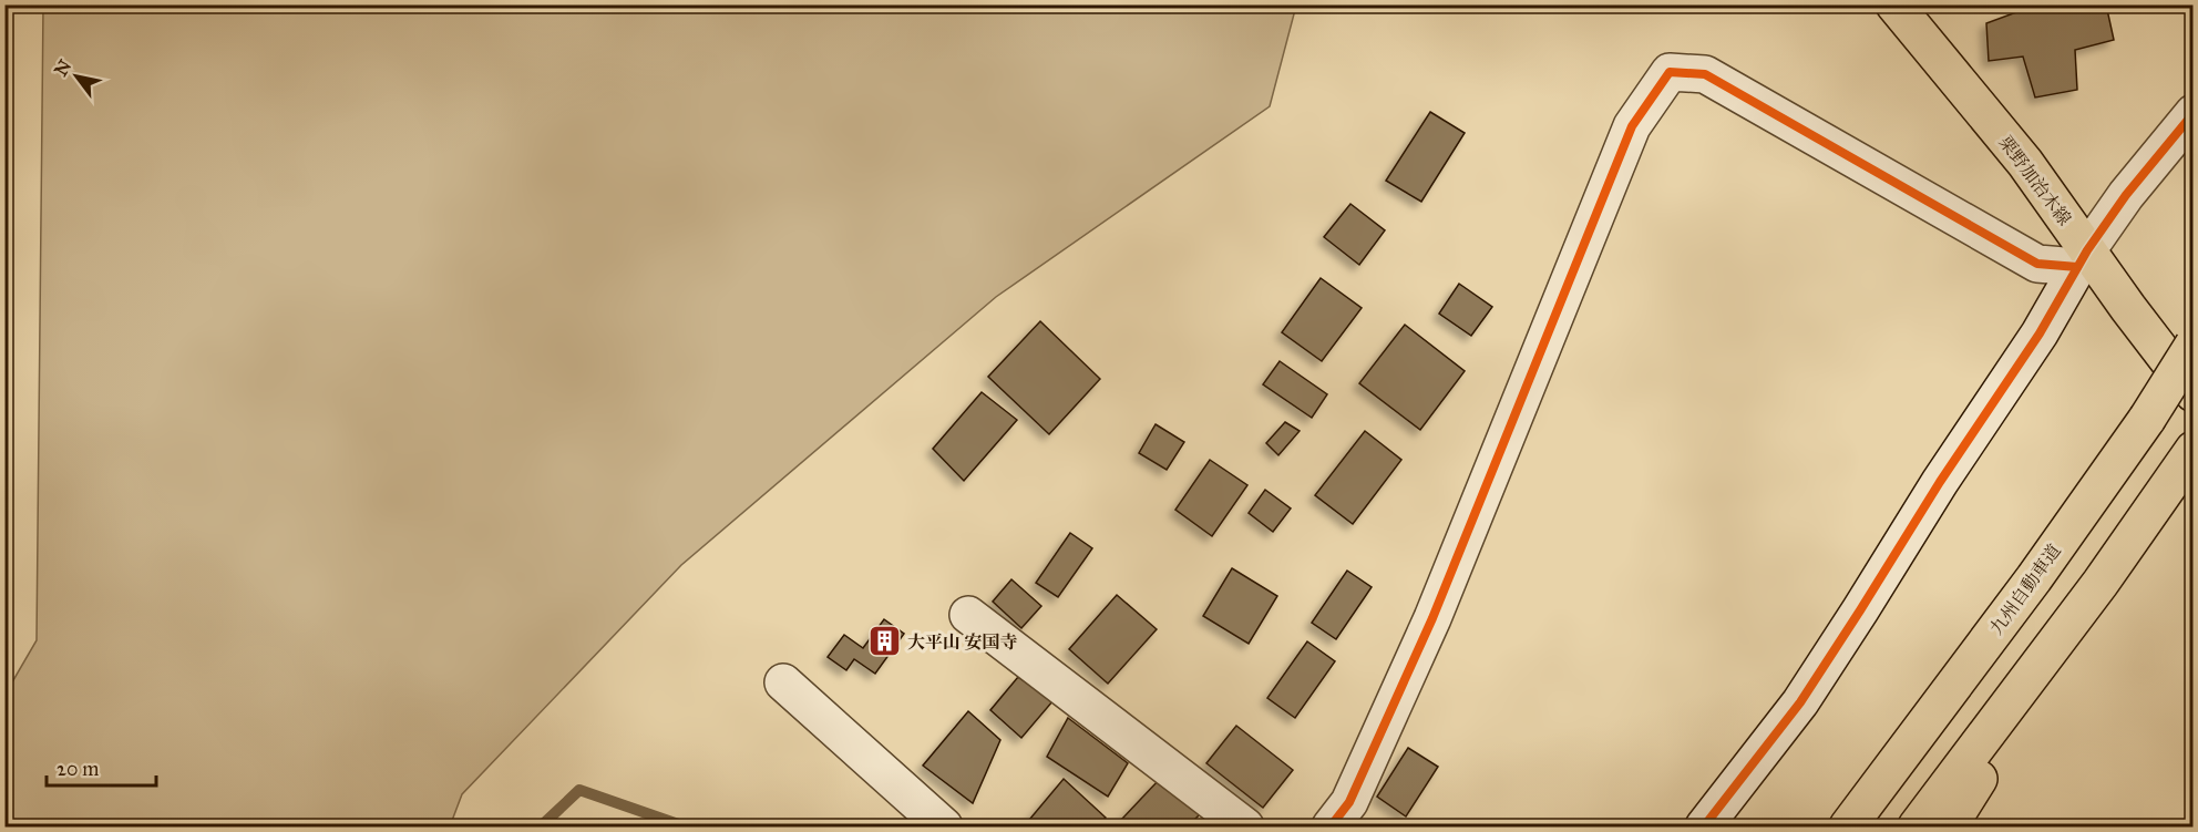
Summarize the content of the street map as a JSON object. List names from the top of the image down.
{
  "streets": {
    "main road": ["栗野加治木線", "九州自動車道"]
  },
  "places": {
    "building": ["大平山 安国寺"]
  },
  "scale_bar": "20 m",
  "north": "top left"
}
